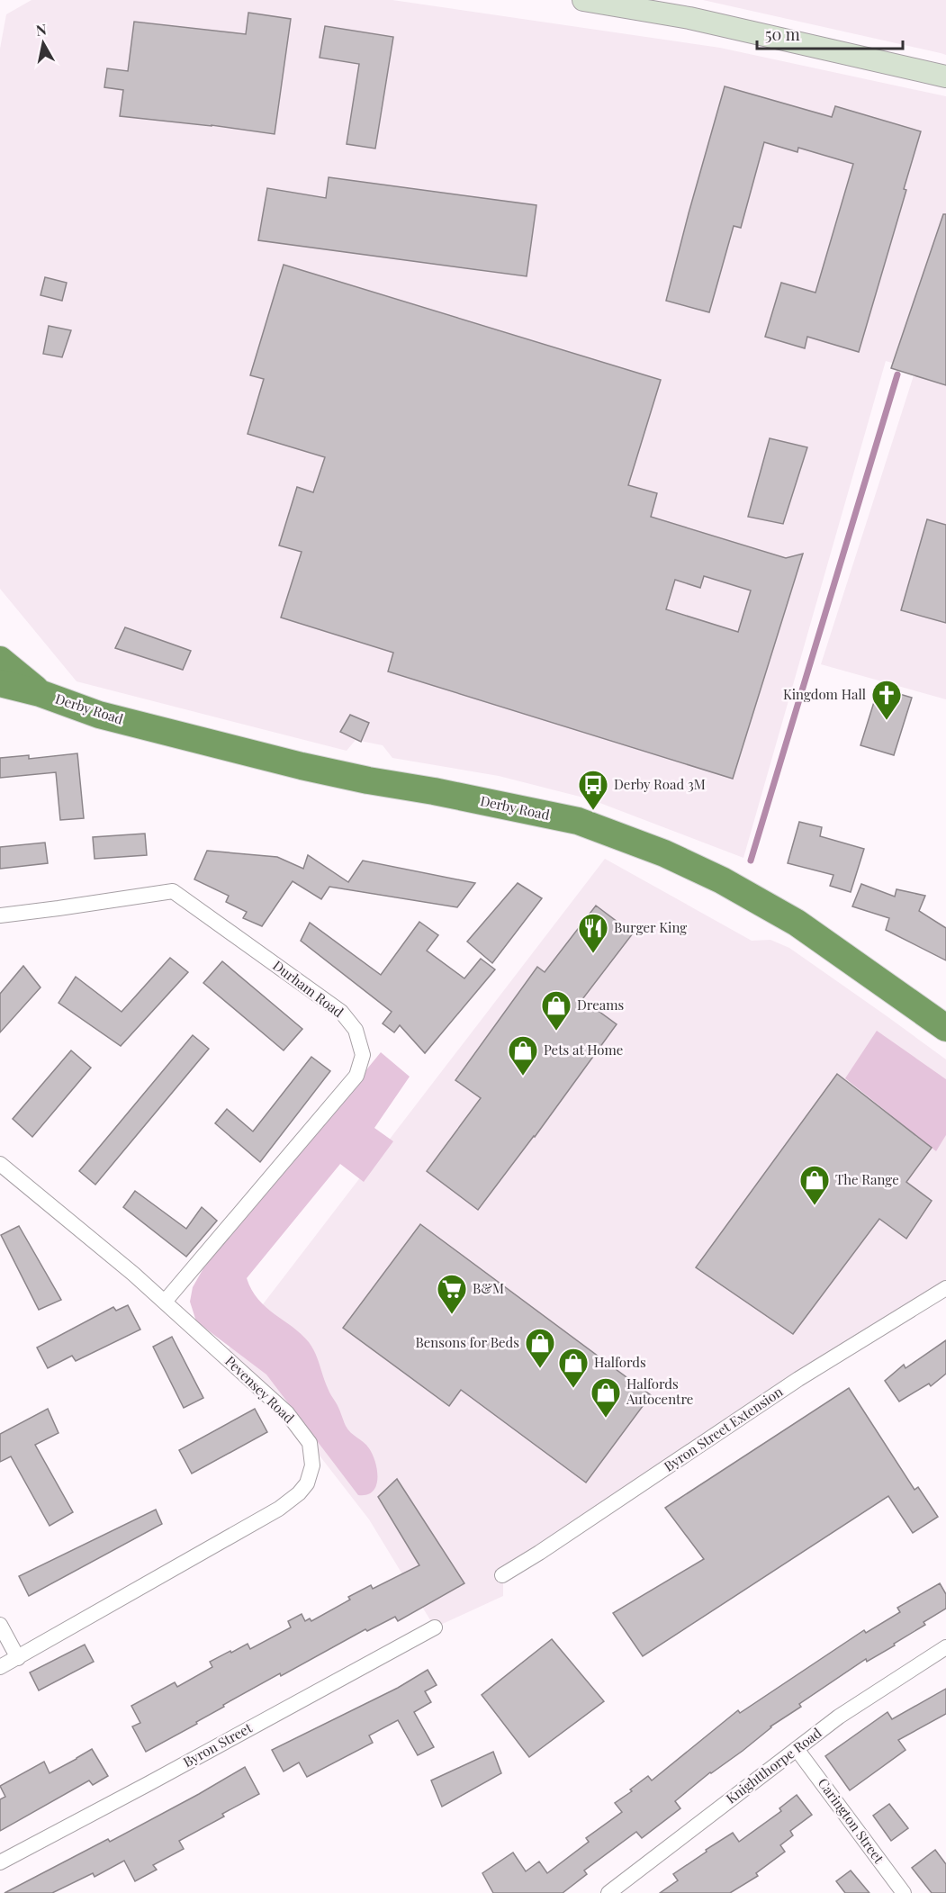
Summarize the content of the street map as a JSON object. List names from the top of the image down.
{
  "streets": {
    "highway": ["Derby Road"],
    "street": [
      "Durham Road",
      "Pevensey Road",
      "Byron Street Extension",
      "Byron Street",
      "Knightthorpe Road",
      "Carington Street"
    ]
  },
  "crossings": [
    ["Durham Road", "Pevensey Road"],
    ["Knightthorpe Road", "Carington Street"]
  ],
  "places": {
    "church": ["Kingdom Hall"],
    "bus stop": ["Derby Road 3M"],
    "restaurant": ["Burger King"],
    "shop": [
      "Dreams",
      "Pets at Home",
      "The Range",
      "Bensons for Beds",
      "Halfords",
      "Halfords Autocentre"
    ],
    "supermarket": ["B&M"]
  },
  "scale_bar": "50 m",
  "north": "top"
}
